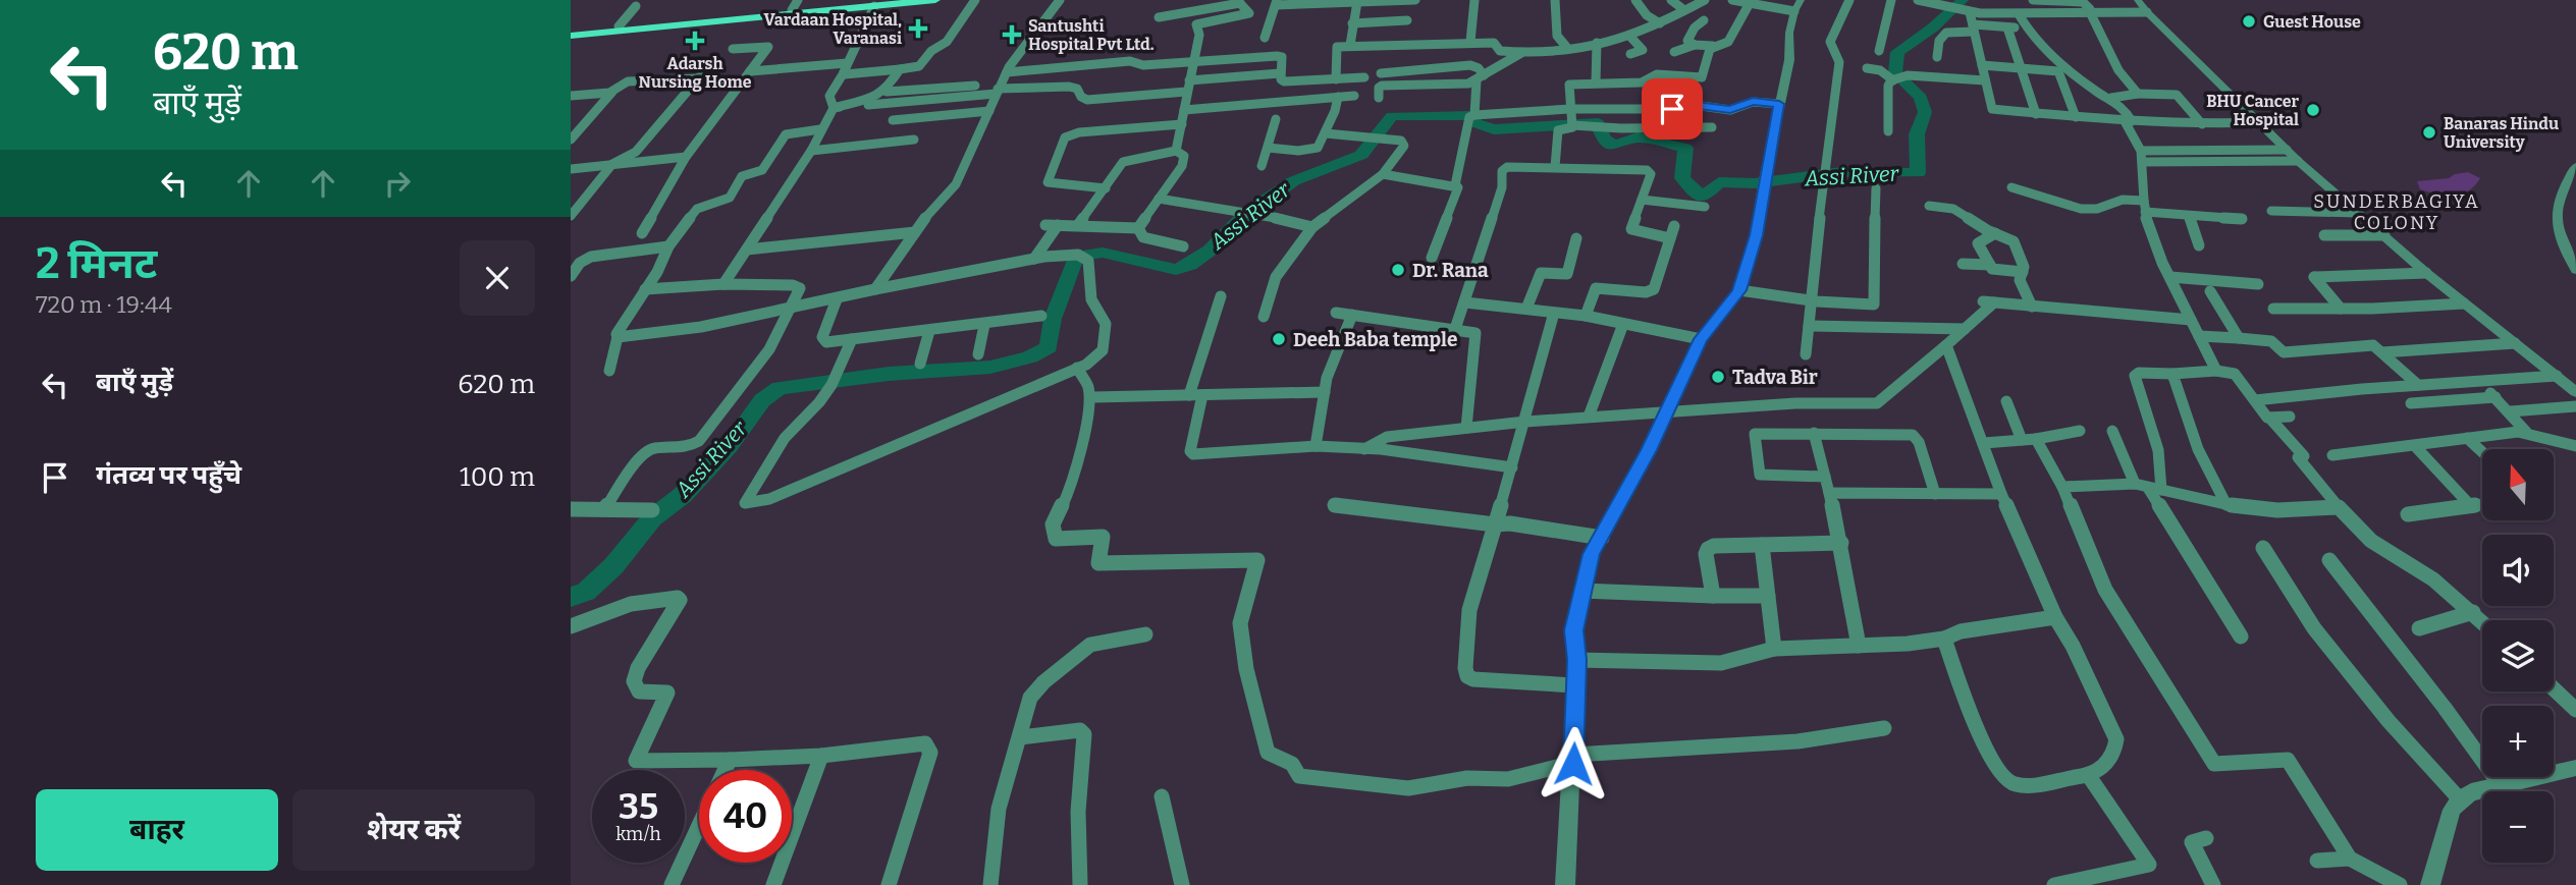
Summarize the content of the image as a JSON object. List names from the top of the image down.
{
  "districts": ["SUNDERBAGIYA COLONY"],
  "water": ["Assi River"],
  "places": {
    "other": [
      "Guest House",
      "BHU Cancer Hospital",
      "Banaras Hindu University",
      "Dr. Rana",
      "Deeh Baba temple",
      "Tadva Bir"
    ],
    "health": ["Vardaan Hospital, Varanasi", "Santushti Hospital Pvt Ltd.", "Adarsh Nursing Home"]
  },
  "north": "top",
  "page": {
    "turn": ["620 m", "बाएँ मुड़ें"],
    "heading": ["2 मिनट", "720 m · 19:44"],
    "list": [
      {
        "name": "बाएँ मुड़ें",
        "value": "620 m"
      },
      {
        "name": "गंतव्य पर पहुँचे",
        "value": "100 m"
      }
    ],
    "map_buttons": ["+", "−"],
    "speed": "35 km/h",
    "limit": "40",
    "buttons": ["बाहर", "शेयर करें"]
  }
}
